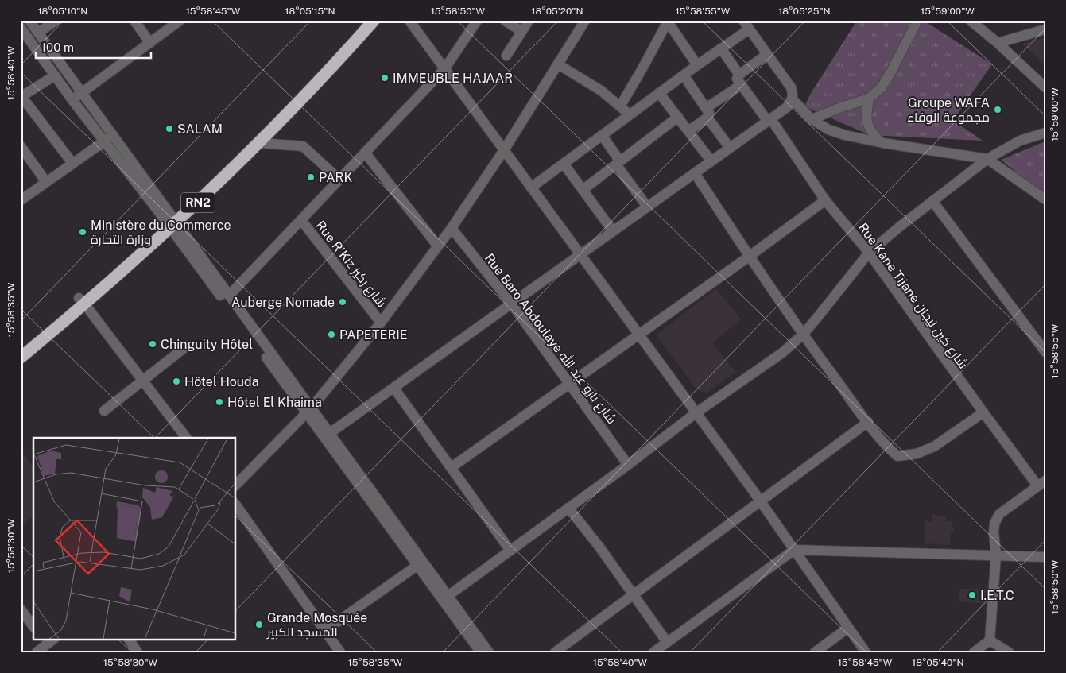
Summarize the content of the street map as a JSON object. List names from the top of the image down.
{
  "streets": {
    "highway": ["RN2"],
    "street": ["Rue R'Kiz شارع ركيز", "Rue Kane Tijane شارع كين تيجان", "Rue Baro Abdoulaye شارع بارو عبد الله"]
  },
  "places": [
    "IMMEUBLE HAJAAR",
    "Groupe WAFA مجموعة الوفاء",
    "SALAM",
    "PARK",
    "Ministère du Commerce وزارة التجارة",
    "Auberge Nomade",
    "PAPETERIE",
    "Chinguity Hôtel",
    "Hôtel Houda",
    "Hôtel El Khaima",
    "I.E.T.C",
    "Grande Mosquée المسجد الكبير"
  ],
  "scale_bar": "100 m",
  "coordinates": [
    "18°05'10\"N",
    "15°58'45\"W",
    "18°05'15\"N",
    "15°58'50\"W",
    "18°05'20\"N",
    "15°58'55\"W",
    "18°05'25\"N",
    "15°59'00\"W",
    "15°58'40\"W",
    "15°58'35\"W",
    "15°58'30\"W",
    "18°05'40\"N"
  ]
}
